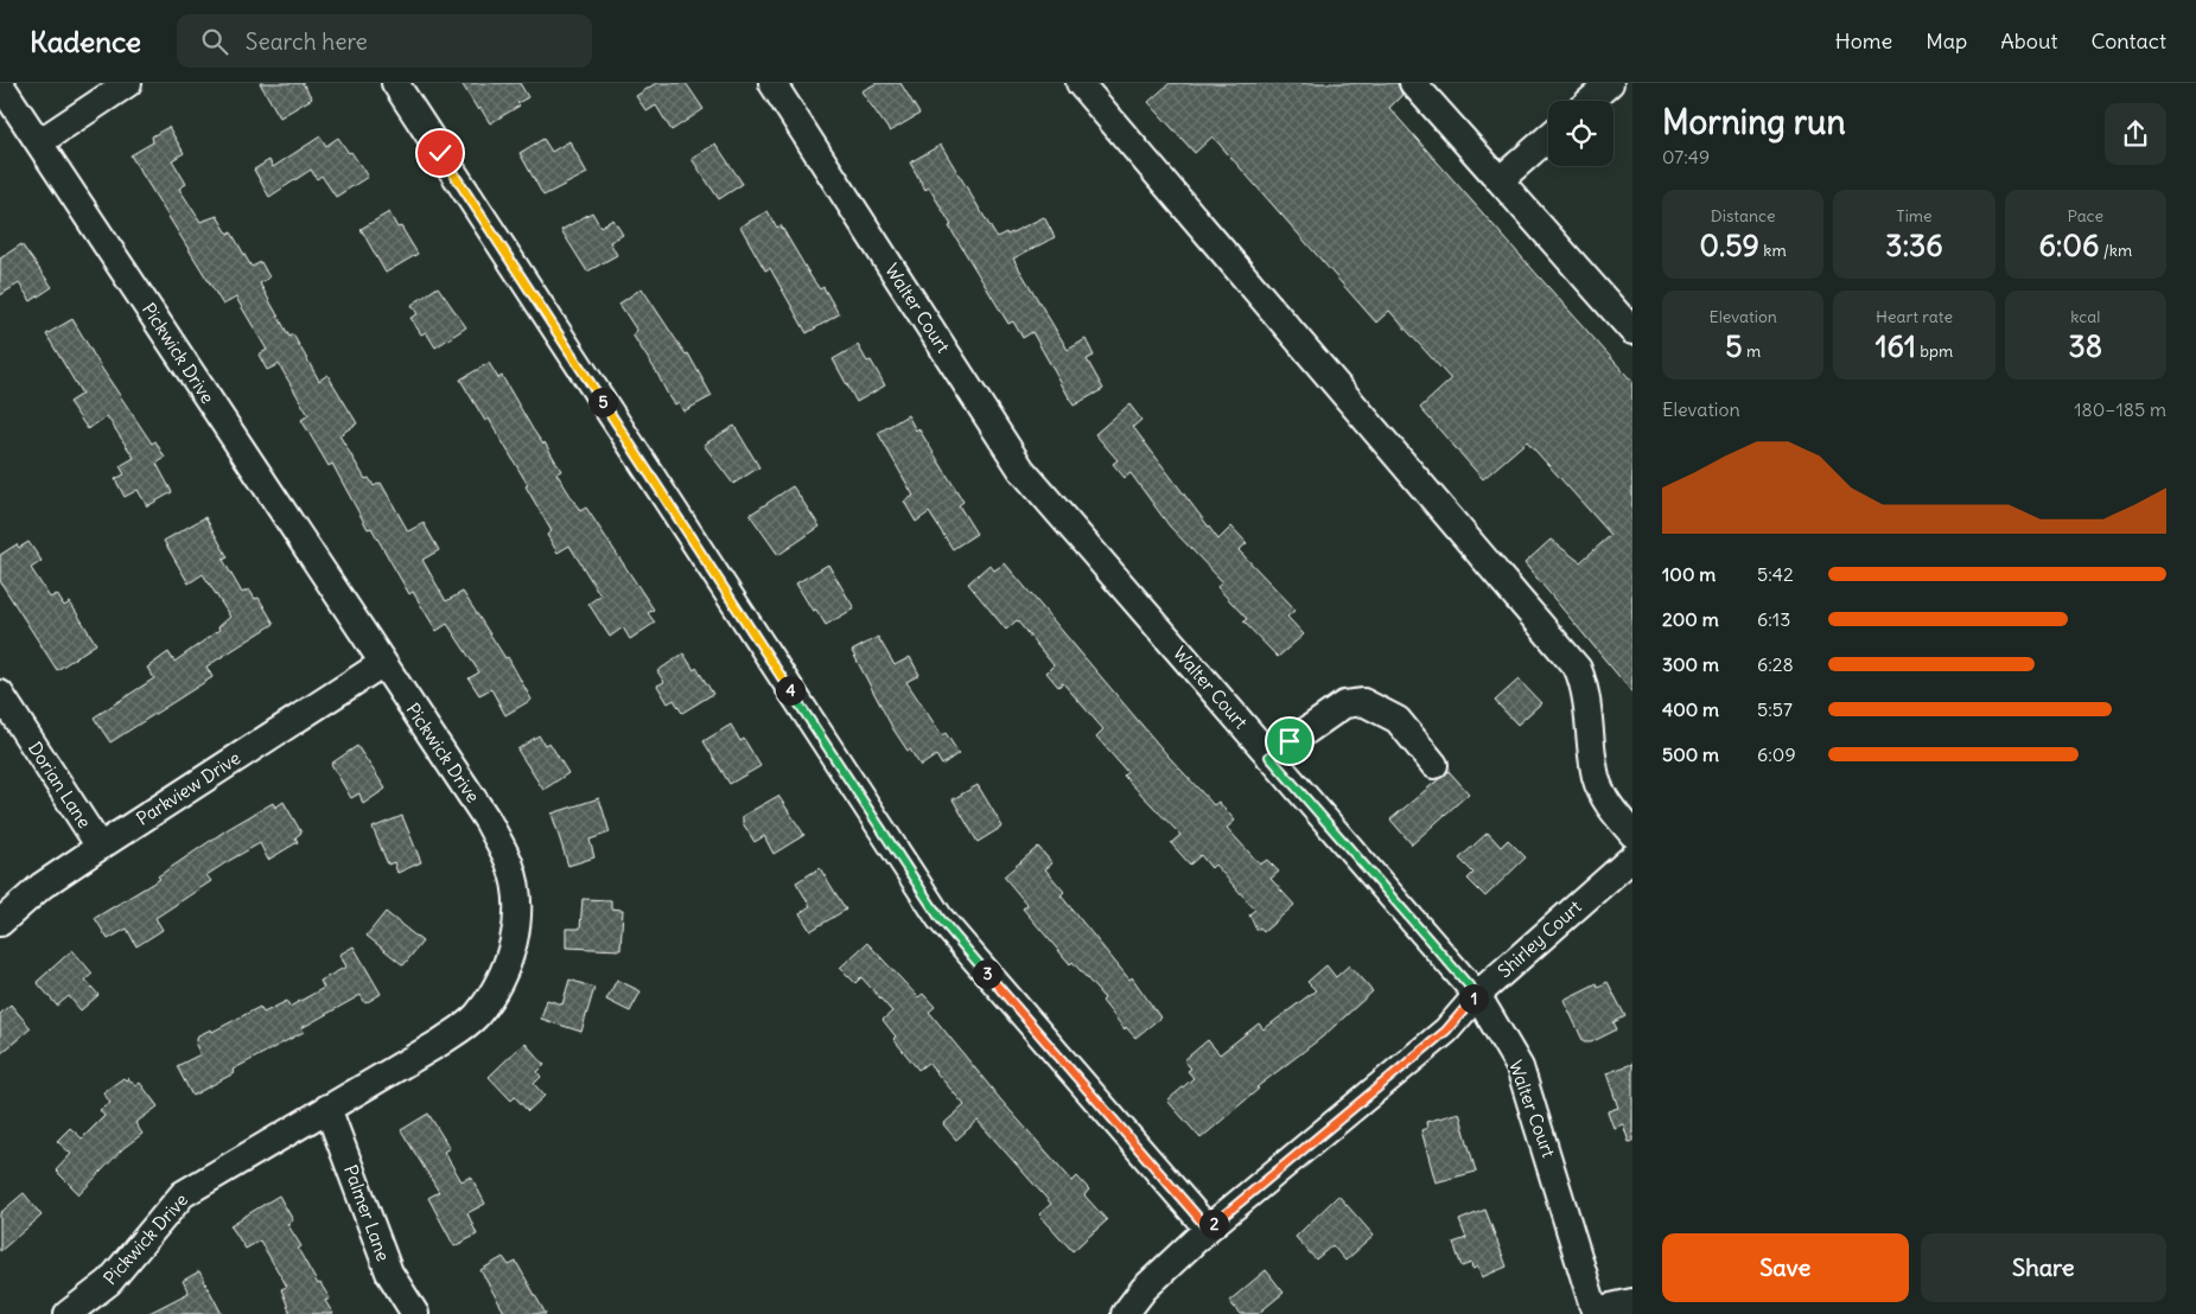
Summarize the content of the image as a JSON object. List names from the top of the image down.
{
  "streets": {
    "street": [
      "Walter Court",
      "Pickwick Drive",
      "Dorian Lane",
      "Parkview Drive",
      "Shirley Court",
      "Palmer Lane"
    ]
  },
  "crossings": [
    ["Walter Court", "Shirley Court"],
    ["Pickwick Drive", "Parkview Drive"],
    ["Pickwick Drive", "Palmer Lane"],
    ["Dorian Lane", "Parkview Drive"]
  ],
  "page": {
    "header": "Kadence",
    "search": "Search here",
    "nav": [
      "Home",
      "Map",
      "About",
      "Contact"
    ],
    "heading": ["Morning run", "07:49"],
    "stats": [
      ["Distance", "0.59 km"],
      ["Time", "3:36"],
      ["Pace", "6:06 /km"],
      ["Elevation", "5 m"],
      ["Heart rate", "161 bpm"],
      ["kcal", "38"]
    ],
    "chart": ["Elevation", "180–185 m"],
    "pins": [
      "5",
      "4",
      "3",
      "1",
      "2"
    ],
    "list": [
      {
        "name": "100 m",
        "note": "5:42"
      },
      {
        "name": "200 m",
        "note": "6:13"
      },
      {
        "name": "300 m",
        "note": "6:28"
      },
      {
        "name": "400 m",
        "note": "5:57"
      },
      {
        "name": "500 m",
        "note": "6:09"
      }
    ],
    "buttons": ["Save", "Share"]
  }
}
